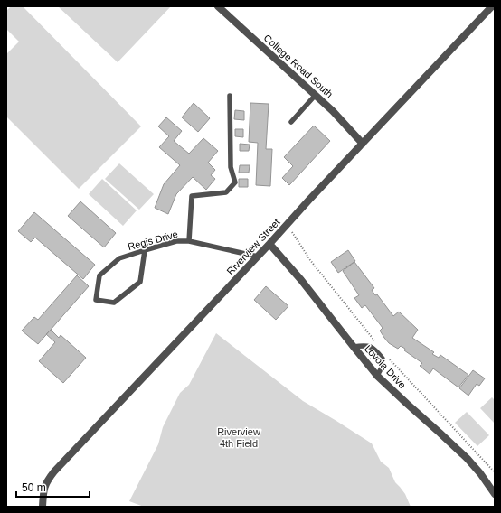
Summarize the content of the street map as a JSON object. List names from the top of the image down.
{
  "streets": {
    "street": ["College Road South", "Riverview Street", "Loyola Drive"],
    "lane": ["Regis Drive"]
  },
  "crossings": [
    ["College Road South", "Riverview Street"],
    ["Regis Drive", "Riverview Street"],
    ["Riverview Street", "Loyola Drive"]
  ],
  "parks": ["Riverview 4th Field"],
  "scale_bar": "50 m"
}
